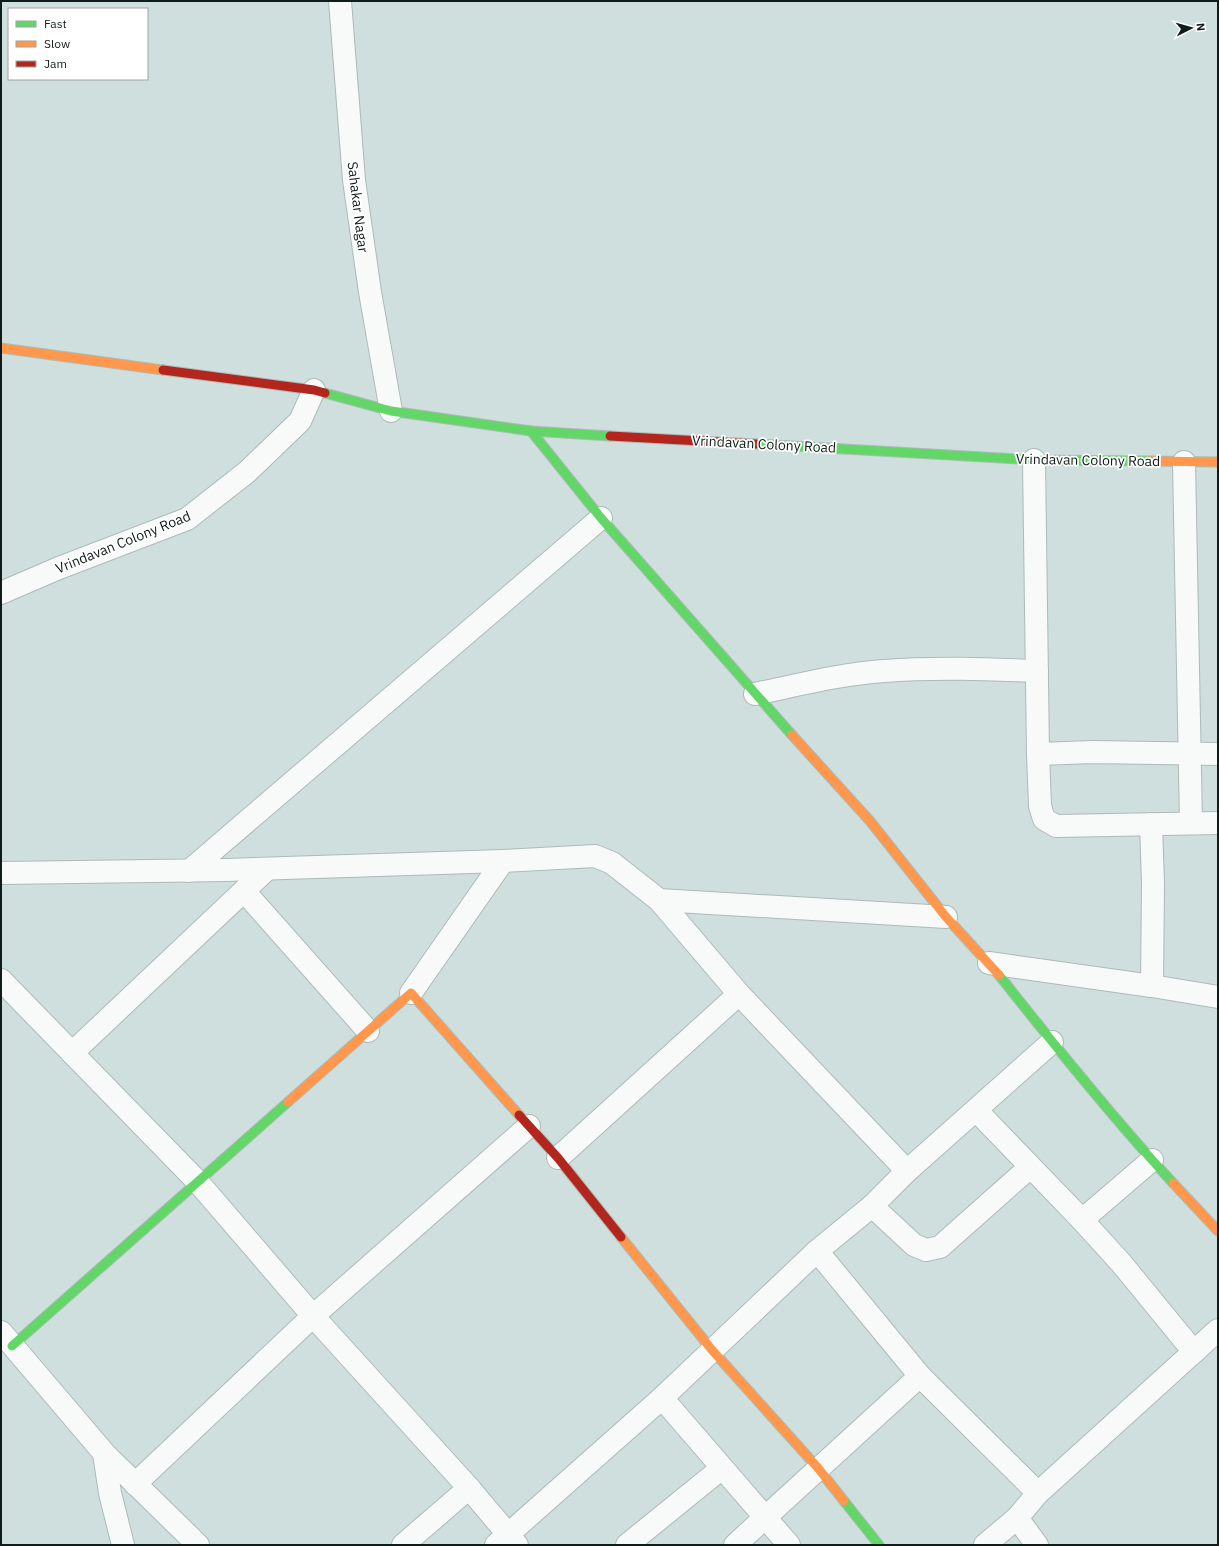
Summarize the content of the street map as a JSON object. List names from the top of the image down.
{
  "streets": {
    "street": ["Sahakar Nagar", "Vrindavan Colony Road"]
  },
  "crossings": [
    ["Sahakar Nagar", "Vrindavan Colony Road"]
  ],
  "legend": ["Fast", "Slow", "Jam"],
  "north": "right"
}
